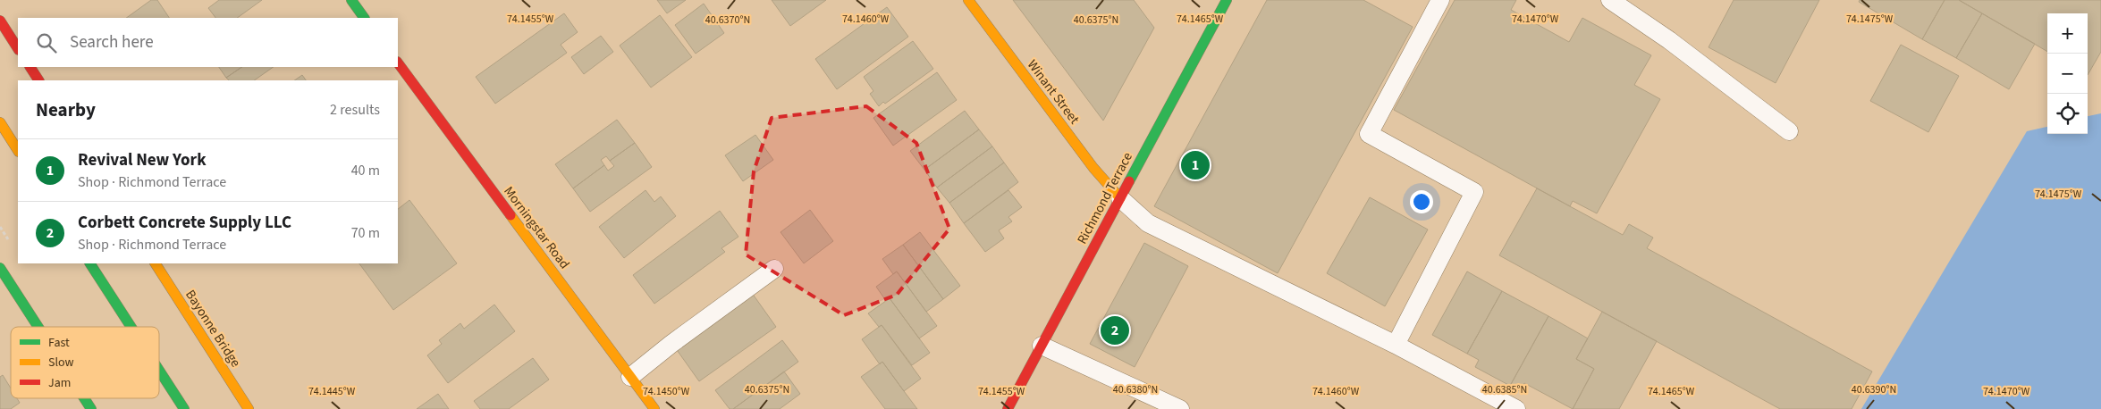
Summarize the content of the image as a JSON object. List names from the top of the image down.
{
  "streets": {
    "main road": [
      "Winant Street",
      "Richmond Terrace",
      "Morningstar Road",
      "Bayonne Bridge"
    ]
  },
  "crossings": [
    ["Winant Street", "Richmond Terrace"]
  ],
  "legend": ["Fast", "Slow", "Jam"],
  "page": {
    "map_buttons": ["+", "−"],
    "search": "Search here",
    "heading": ["Nearby", "2 results"],
    "list": [
      {
        "mark": "1",
        "name": "Revival New York",
        "note": "Shop · Richmond Terrace",
        "value": "40 m"
      },
      {
        "mark": "2",
        "name": "Corbett Concrete Supply LLC",
        "note": "Shop · Richmond Terrace",
        "value": "70 m"
      }
    ],
    "pins": ["1", "2"]
  },
  "coordinates": [
    "74.1470°W",
    "74.1455°W",
    "74.1475°W",
    "74.1460°W",
    "74.1465°W",
    "40.6370°N",
    "40.6375°N",
    "40.6380°N",
    "40.6385°N",
    "40.6390°N",
    "74.1445°W",
    "74.1450°W"
  ]
}
